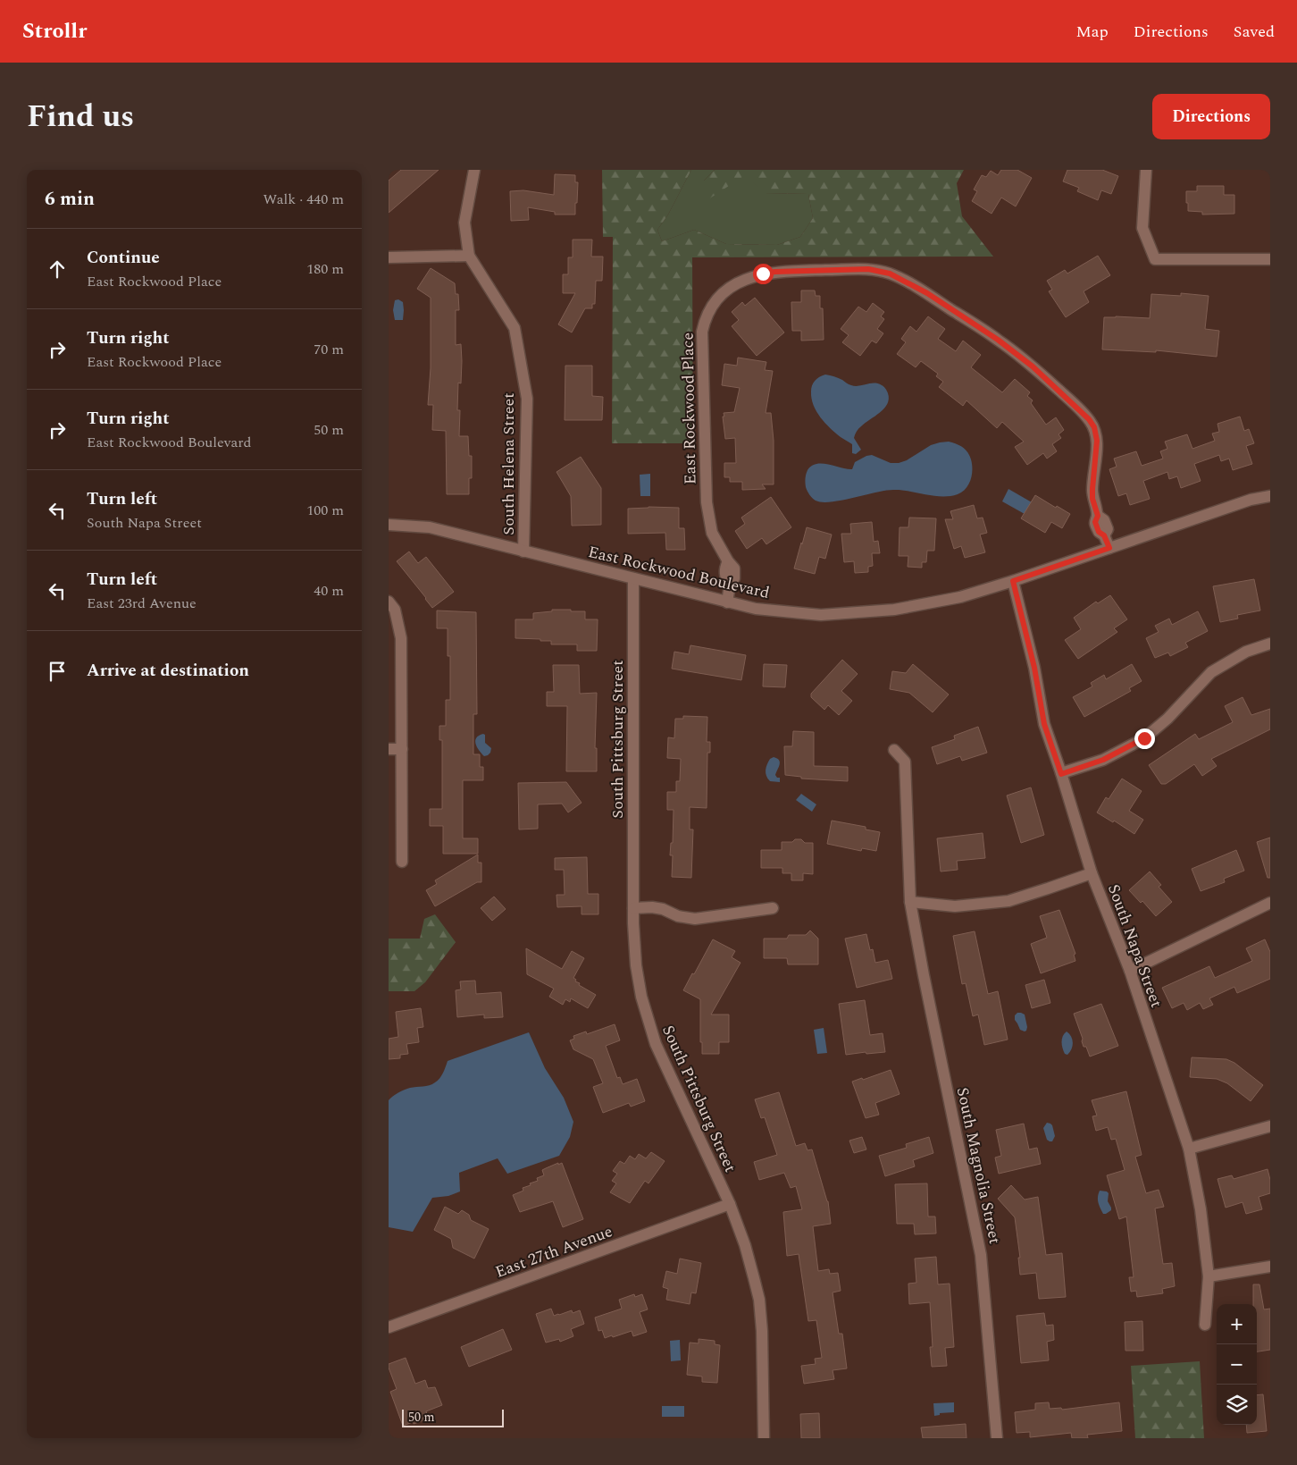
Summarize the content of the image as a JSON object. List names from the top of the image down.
{
  "streets": {
    "street": [
      "East Rockwood Place",
      "South Helena Street",
      "East Rockwood Boulevard",
      "South Pittsburg Street",
      "South Napa Street",
      "South Magnolia Street",
      "East 27th Avenue"
    ]
  },
  "crossings": [
    ["East Rockwood Place", "East Rockwood Boulevard"],
    ["South Helena Street", "East Rockwood Boulevard"],
    ["East Rockwood Boulevard", "South Pittsburg Street"],
    ["East Rockwood Boulevard", "South Napa Street"],
    ["South Pittsburg Street", "East 27th Avenue"]
  ],
  "scale_bar": "50 m",
  "page": {
    "header": "Strollr",
    "nav": ["Map", "Directions", "Saved"],
    "title": "Find us",
    "buttons": "Directions",
    "heading": ["6 min", "Walk · 440 m"],
    "list": [
      ["Continue", "East Rockwood Place", "180 m"],
      ["Turn right", "East Rockwood Place", "70 m"],
      ["Turn right", "East Rockwood Boulevard", "50 m"],
      ["Turn left", "South Napa Street", "100 m"],
      ["Turn left", "East 23rd Avenue", "40 m"],
      "Arrive at destination"
    ],
    "map_buttons": ["+", "−"],
    "scale": "50 m"
  }
}
